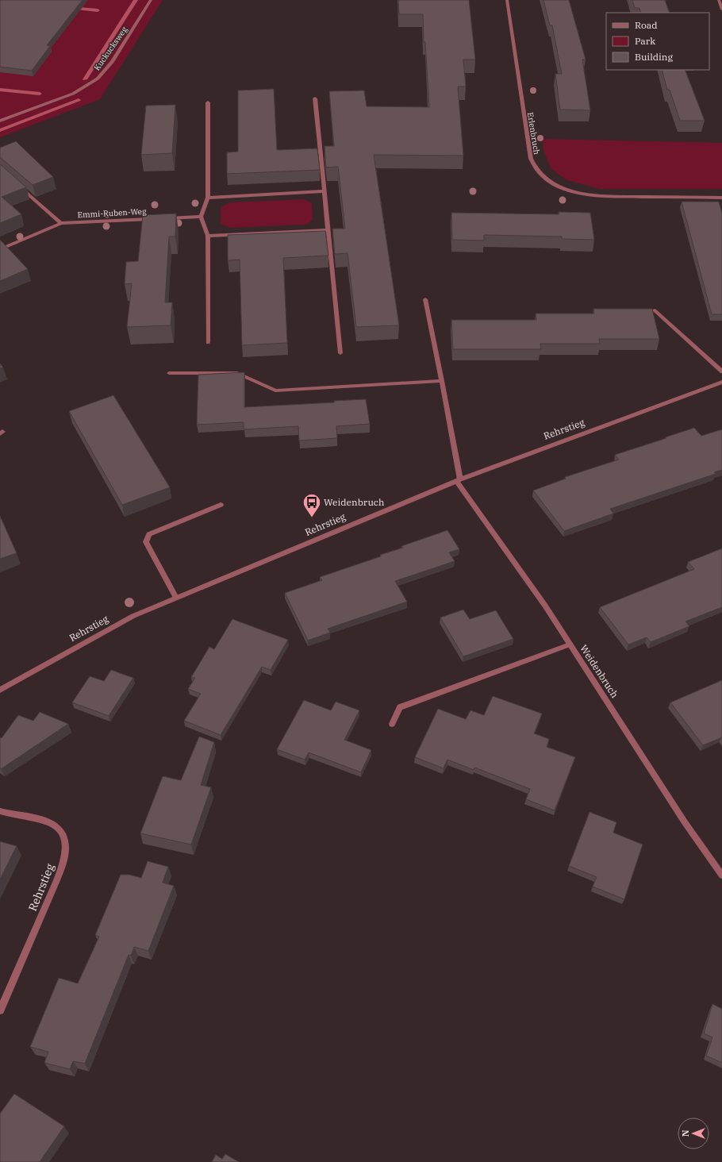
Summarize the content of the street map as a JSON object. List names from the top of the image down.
{
  "streets": {
    "street": [
      "Kuckucksweg",
      "Erlenbruch",
      "Emmi-Ruben-Weg",
      "Rehrstieg",
      "Weidenbruch"
    ]
  },
  "crossings": [
    ["Rehrstieg", "Weidenbruch"]
  ],
  "places": {
    "bus stop": ["Weidenbruch"]
  },
  "legend": ["Road", "Park", "Building"],
  "north": "left"
}
